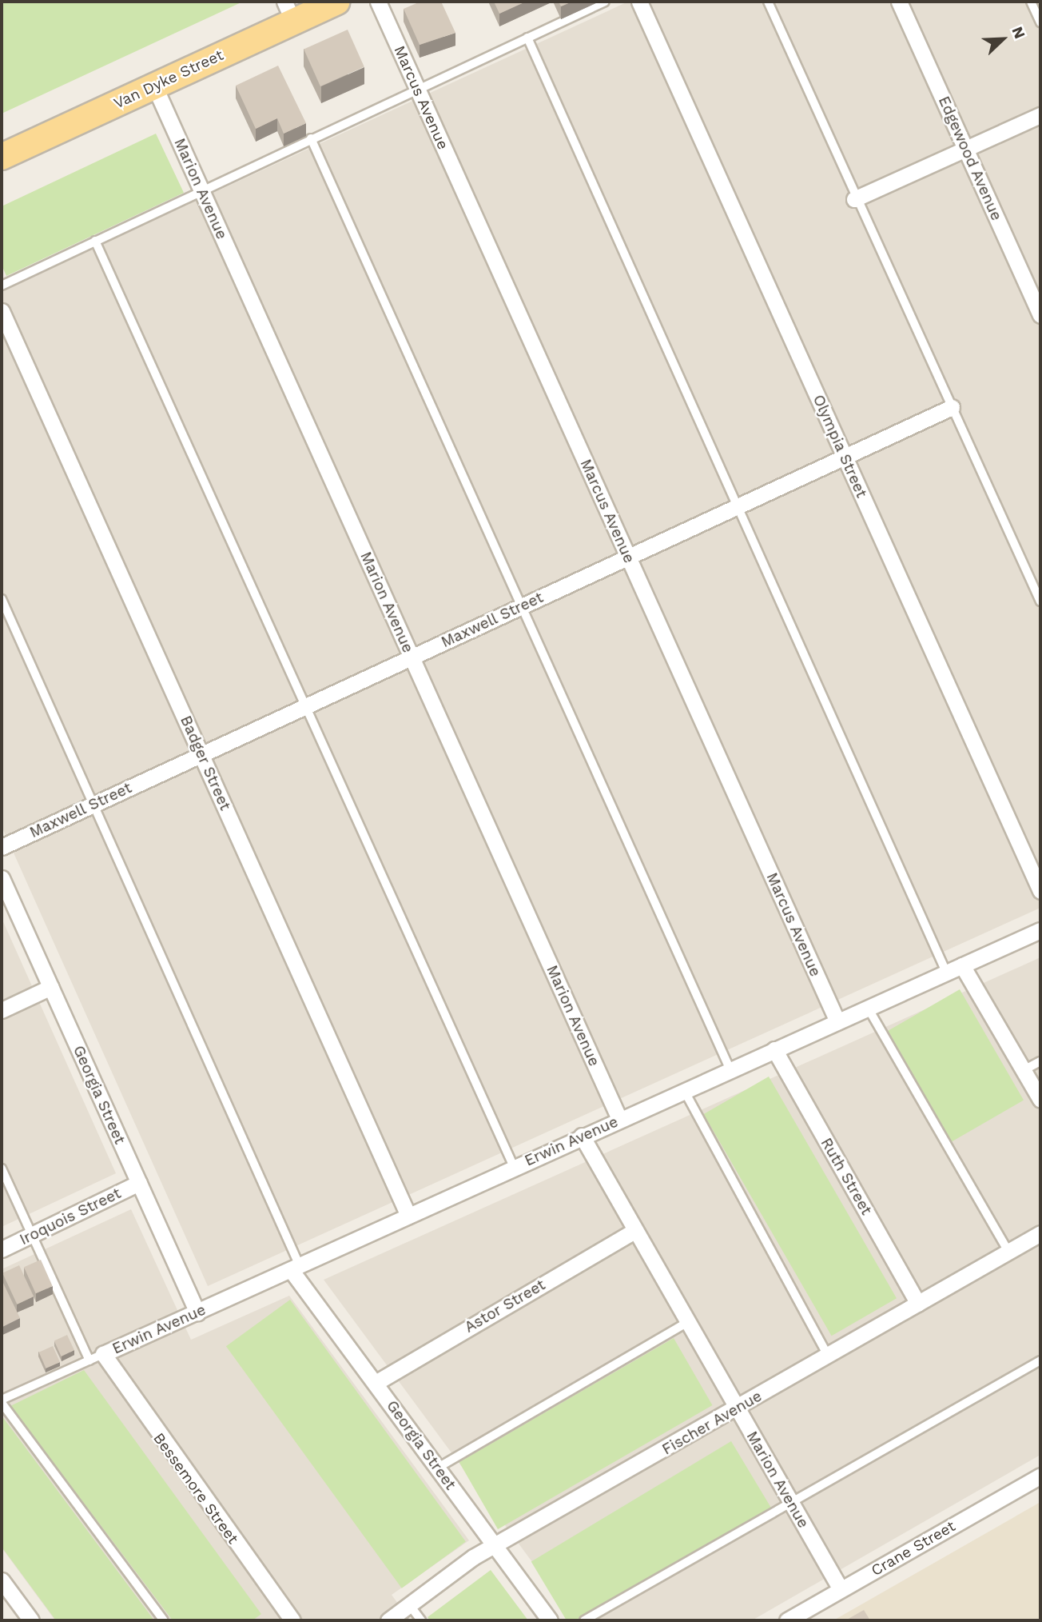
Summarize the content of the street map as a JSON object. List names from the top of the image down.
{
  "streets": {
    "main road": ["Van Dyke Street"],
    "street": [
      "Marcus Avenue",
      "Edgewood Avenue",
      "Marion Avenue",
      "Olympia Street",
      "Maxwell Street",
      "Badger Street",
      "Georgia Street",
      "Erwin Avenue",
      "Ruth Street",
      "Iroquois Street",
      "Astor Street",
      "Fischer Avenue",
      "Bessemore Street",
      "Crane Street"
    ]
  },
  "crossings": [
    ["Van Dyke Street", "Marion Avenue"],
    ["Marcus Avenue", "Maxwell Street"],
    ["Marcus Avenue", "Erwin Avenue"],
    ["Marion Avenue", "Maxwell Street"],
    ["Marion Avenue", "Erwin Avenue"],
    ["Marion Avenue", "Astor Street"],
    ["Marion Avenue", "Fischer Avenue"],
    ["Marion Avenue", "Crane Street"],
    ["Olympia Street", "Maxwell Street"],
    ["Maxwell Street", "Badger Street"],
    ["Badger Street", "Erwin Avenue"],
    ["Georgia Street", "Erwin Avenue"],
    ["Georgia Street", "Iroquois Street"],
    ["Georgia Street", "Astor Street"],
    ["Georgia Street", "Fischer Avenue"],
    ["Erwin Avenue", "Ruth Street"],
    ["Erwin Avenue", "Bessemore Street"],
    ["Ruth Street", "Fischer Avenue"]
  ],
  "north": "top right"
}
